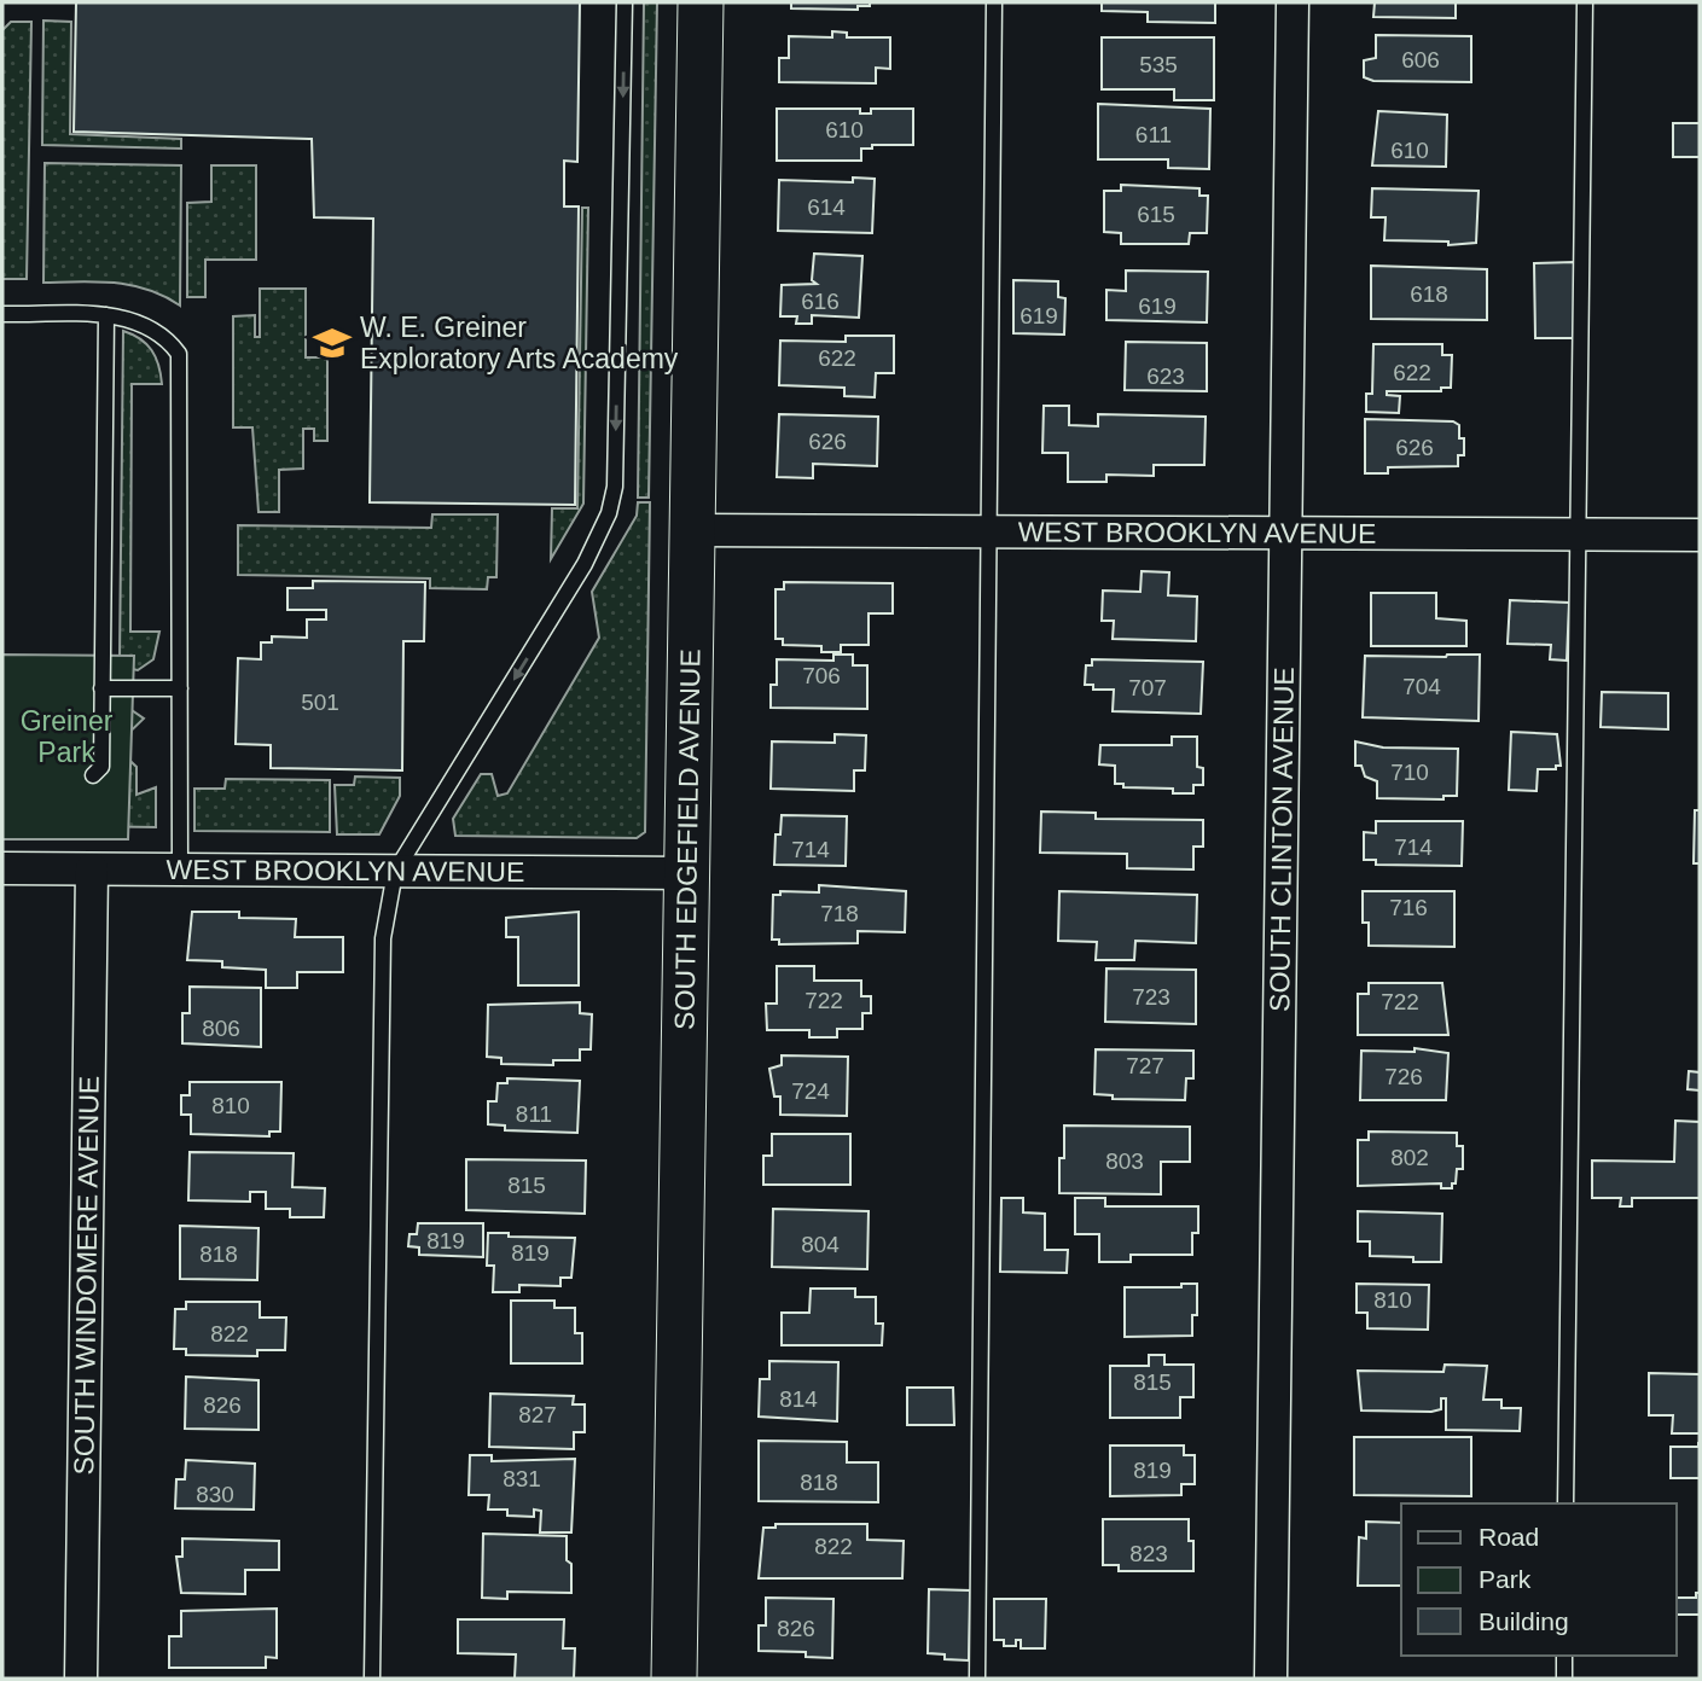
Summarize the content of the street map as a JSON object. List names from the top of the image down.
{
  "streets": {
    "street": [
      "WEST BROOKLYN AVENUE",
      "SOUTH EDGEFIELD AVENUE",
      "SOUTH CLINTON AVENUE",
      "SOUTH WINDOMERE AVENUE"
    ]
  },
  "crossings": [
    ["WEST BROOKLYN AVENUE", "SOUTH EDGEFIELD AVENUE"],
    ["WEST BROOKLYN AVENUE", "SOUTH CLINTON AVENUE"],
    ["WEST BROOKLYN AVENUE", "SOUTH WINDOMERE AVENUE"]
  ],
  "parks": ["Greiner Park"],
  "places": {
    "school or university": ["W. E. Greiner Exploratory Arts Academy"]
  },
  "house_numbers": [
    "606",
    "535",
    "610",
    "611",
    "610",
    "614",
    "615",
    "618",
    "616",
    "619",
    "619",
    "622",
    "622",
    "623",
    "626",
    "626",
    "706",
    "704",
    "707",
    "501",
    "710",
    "714",
    "714",
    "716",
    "718",
    "723",
    "722",
    "722",
    "806",
    "727",
    "726",
    "724",
    "810",
    "811",
    "802",
    "803",
    "815",
    "819",
    "804",
    "819",
    "818",
    "810",
    "822",
    "815",
    "814",
    "826",
    "827",
    "819",
    "831",
    "818",
    "830",
    "822",
    "823",
    "826"
  ],
  "legend": ["Road", "Park", "Building"]
}
